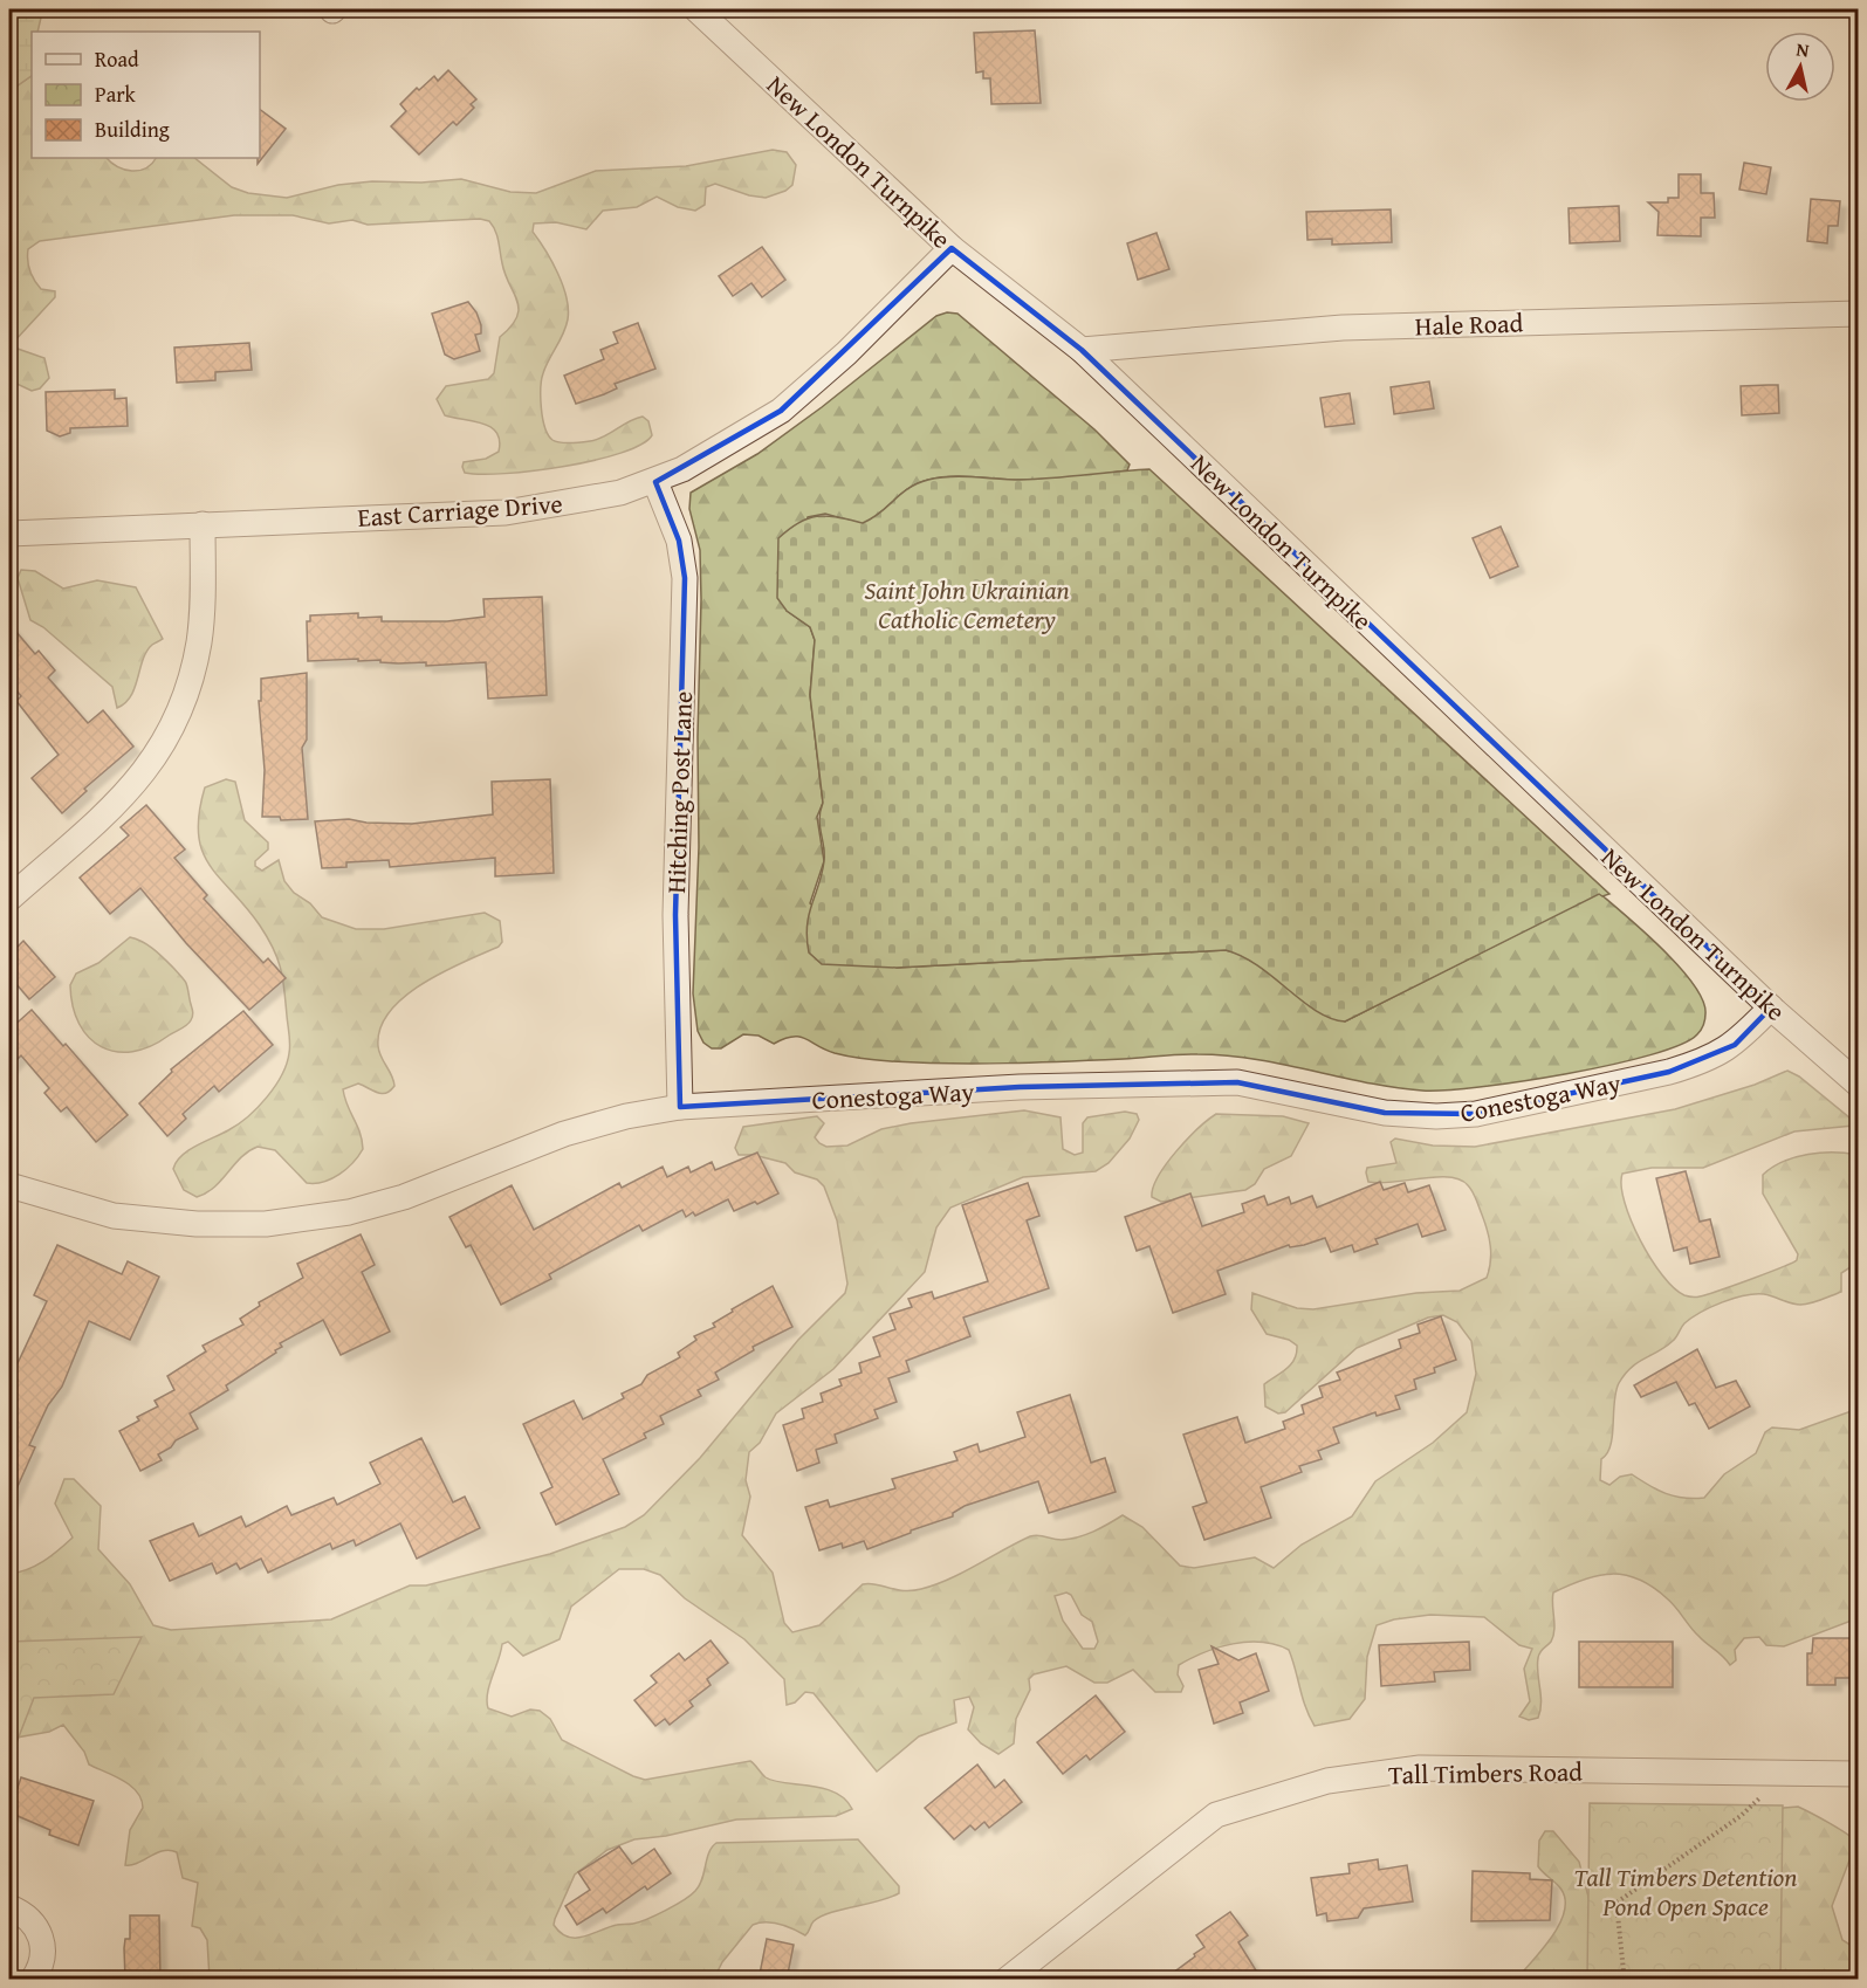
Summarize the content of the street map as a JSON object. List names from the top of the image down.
{
  "streets": {
    "street": [
      "New London Turnpike",
      "Hale Road",
      "East Carriage Drive",
      "Hitching Post Lane",
      "Conestoga Way",
      "Tall Timbers Road"
    ]
  },
  "crossings": [
    ["New London Turnpike", "Hale Road"],
    ["New London Turnpike", "East Carriage Drive"],
    ["New London Turnpike", "Conestoga Way"],
    ["East Carriage Drive", "Hitching Post Lane"],
    ["Hitching Post Lane", "Conestoga Way"]
  ],
  "parks": ["Saint John Ukrainian Catholic Cemetery", "Tall Timbers Detention Pond Open Space"],
  "legend": ["Road", "Park", "Building"],
  "north": "top"
}
